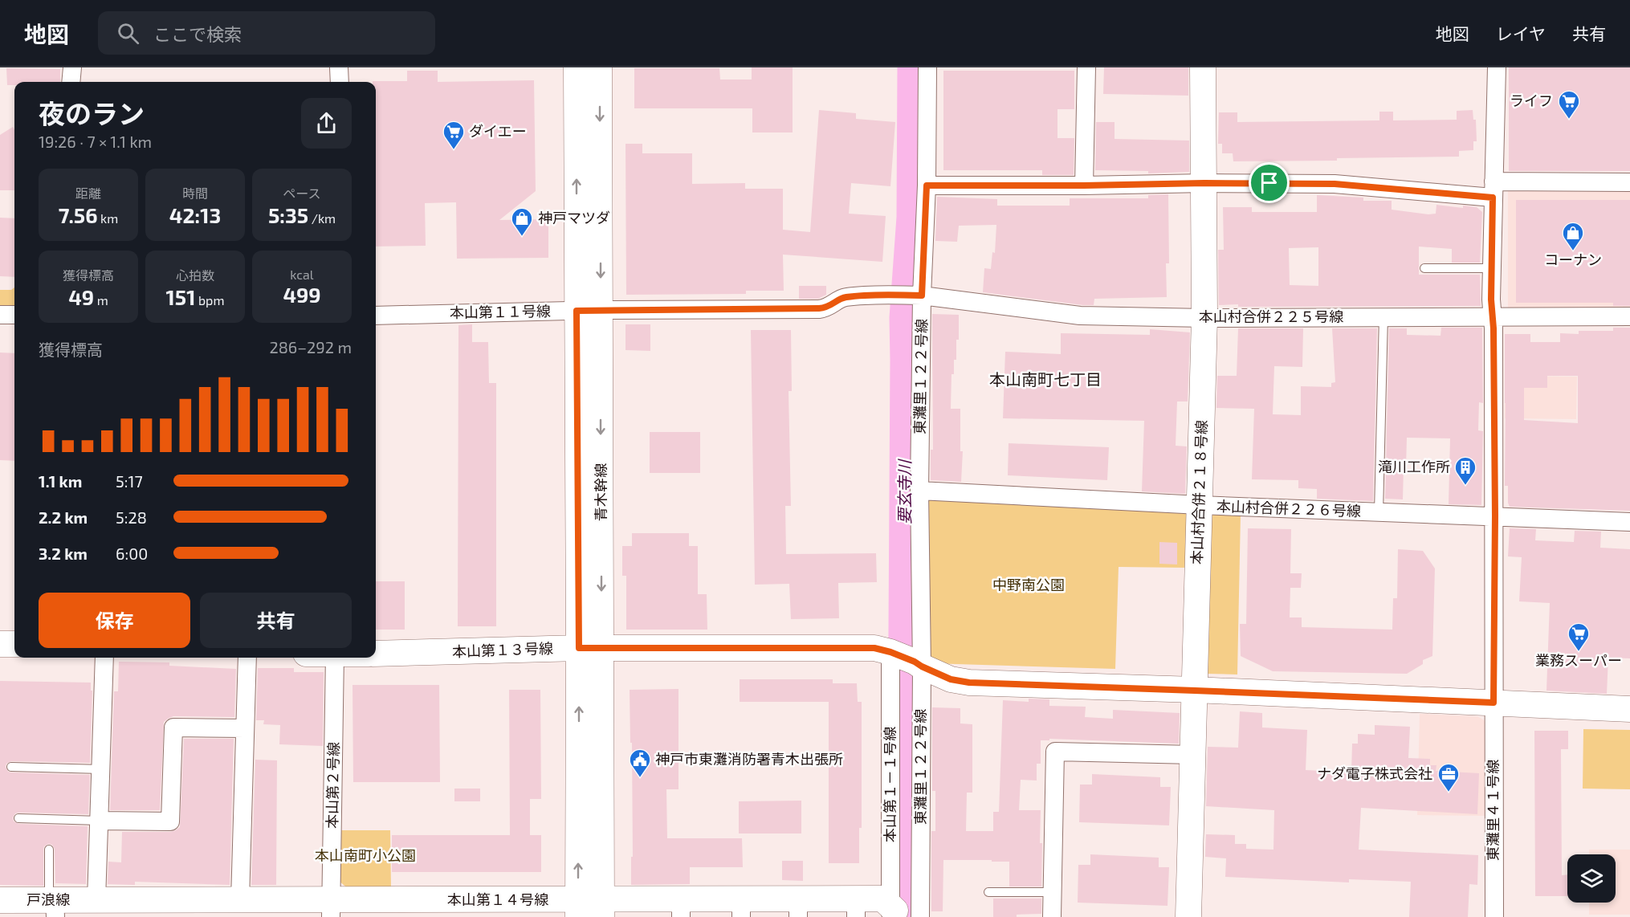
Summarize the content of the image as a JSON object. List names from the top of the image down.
{
  "streets": {
    "street": [
      "本山第１１号線",
      "本山村合併２２５号線",
      "東灘里１２２号線",
      "青木幹線",
      "本山村合併２１８号線",
      "本山村合併２２６号線",
      "本山第１３号線",
      "本山第１－１号線",
      "本山第２号線",
      "東灘里４１号線",
      "戸浪線",
      "本山第１４号線"
    ]
  },
  "crossings": [
    ["本山第１１号線", "本山村合併２２５号線"],
    ["本山第１１号線", "東灘里１２２号線"],
    ["本山第１１号線", "青木幹線"],
    ["本山村合併２２５号線", "東灘里１２２号線"],
    ["本山村合併２２５号線", "本山村合併２１８号線"],
    ["本山村合併２２５号線", "東灘里４１号線"],
    ["東灘里１２２号線", "本山村合併２２６号線"],
    ["東灘里１２２号線", "本山第１３号線"],
    ["東灘里１２２号線", "本山第１－１号線"],
    ["青木幹線", "本山第１３号線"],
    ["青木幹線", "本山第１４号線"],
    ["本山村合併２１８号線", "本山村合併２２６号線"],
    ["本山村合併２１８号線", "本山第１３号線"],
    ["本山村合併２２６号線", "東灘里４１号線"],
    ["本山第１３号線", "本山第１－１号線"],
    ["本山第１３号線", "東灘里４１号線"],
    ["本山第１－１号線", "本山第１４号線"],
    ["本山第２号線", "本山第１４号線"],
    ["戸浪線", "本山第１４号線"]
  ],
  "districts": ["本山南町七丁目"],
  "water": ["要玄寺川"],
  "parks": ["中野南公園", "本山南町小公園"],
  "places": {
    "supermarket": ["ライフ", "ダイエー", "業務スーパー"],
    "shop": ["神戸マツダ", "コーナン"],
    "building": ["滝川工作所"],
    "public building": ["神戸市東灘消防署青木出張所"],
    "office": ["ナダ電子株式会社"]
  },
  "page": {
    "header": "地図",
    "search": "ここで検索",
    "nav": ["地図", "レイヤ", "共有"],
    "heading": ["夜のラン", "19:26 · 7 × 1.1 km"],
    "stats": [
      ["距離", "7.56 km"],
      ["時間", "42:13"],
      ["ペース", "5:35 /km"],
      ["獲得標高", "49 m"],
      ["心拍数", "151 bpm"],
      ["kcal", "499"]
    ],
    "chart": ["獲得標高", "286–292 m"],
    "list": [
      {
        "name": "1.1 km",
        "note": "5:17"
      },
      {
        "name": "2.2 km",
        "note": "5:28"
      },
      {
        "name": "3.2 km",
        "note": "6:00"
      }
    ],
    "buttons": ["保存", "共有"]
  }
}
